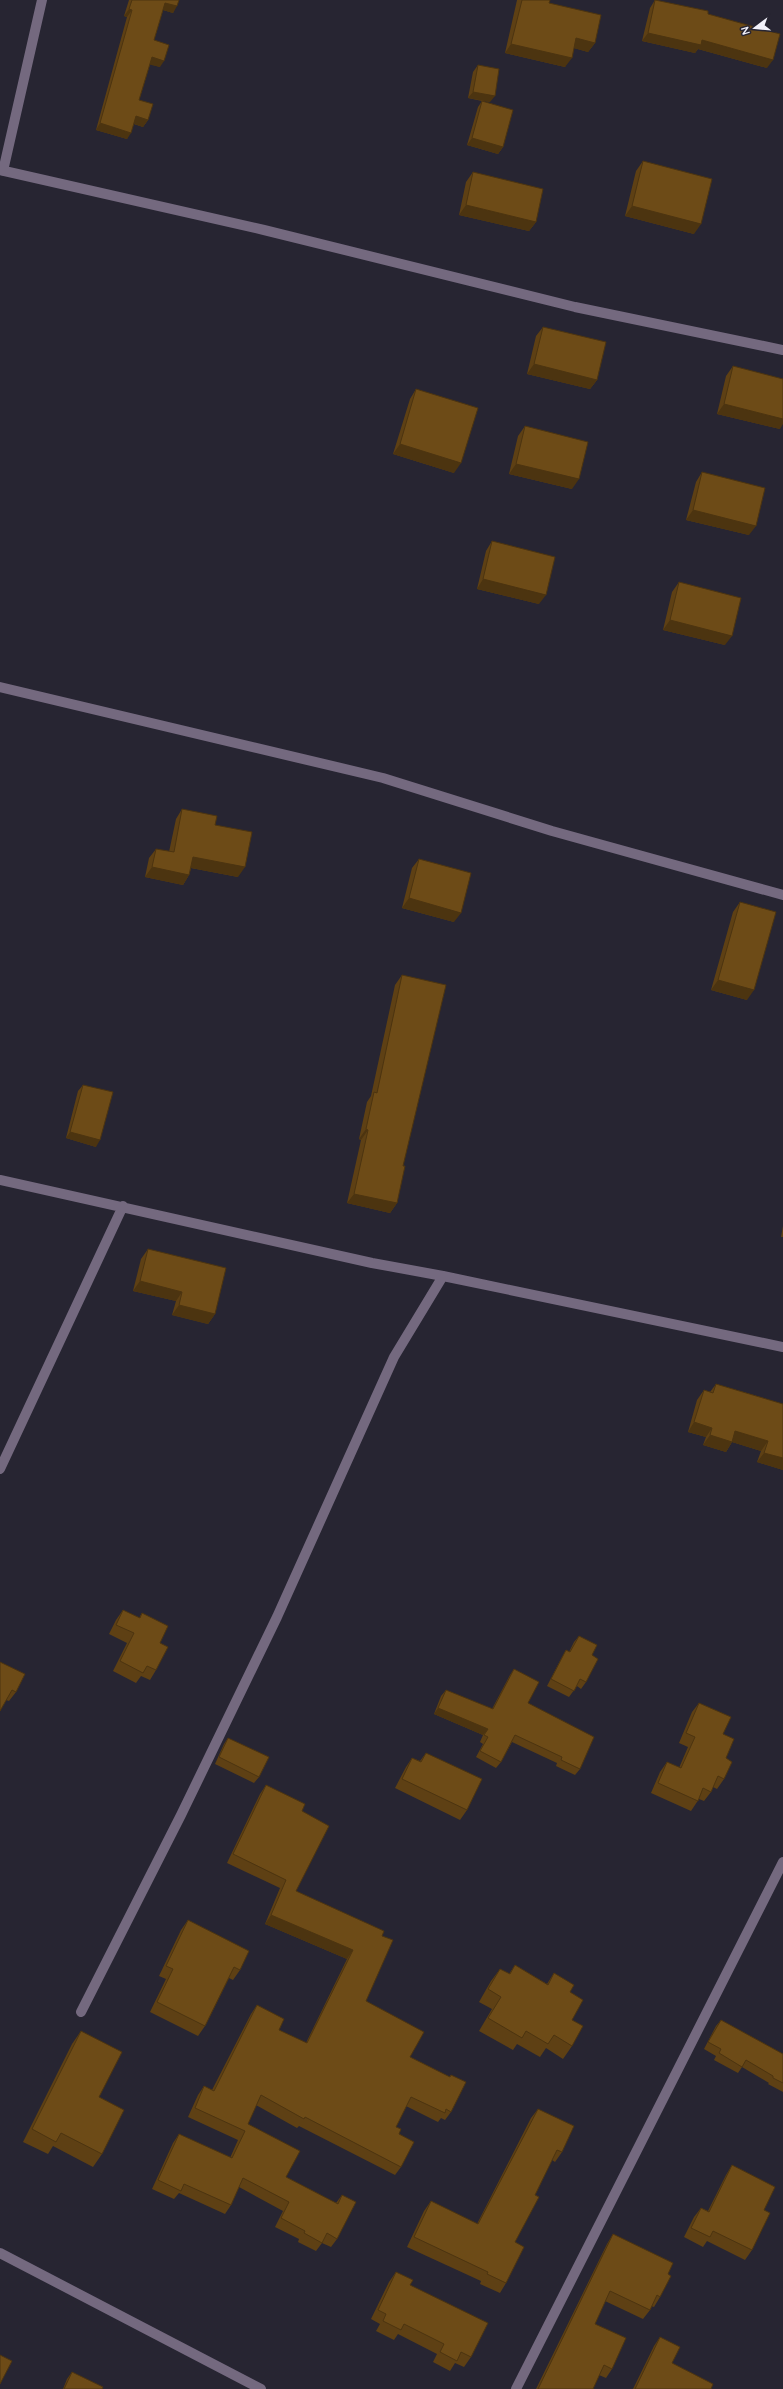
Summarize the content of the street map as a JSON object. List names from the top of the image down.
{
  "north": "left"
}
